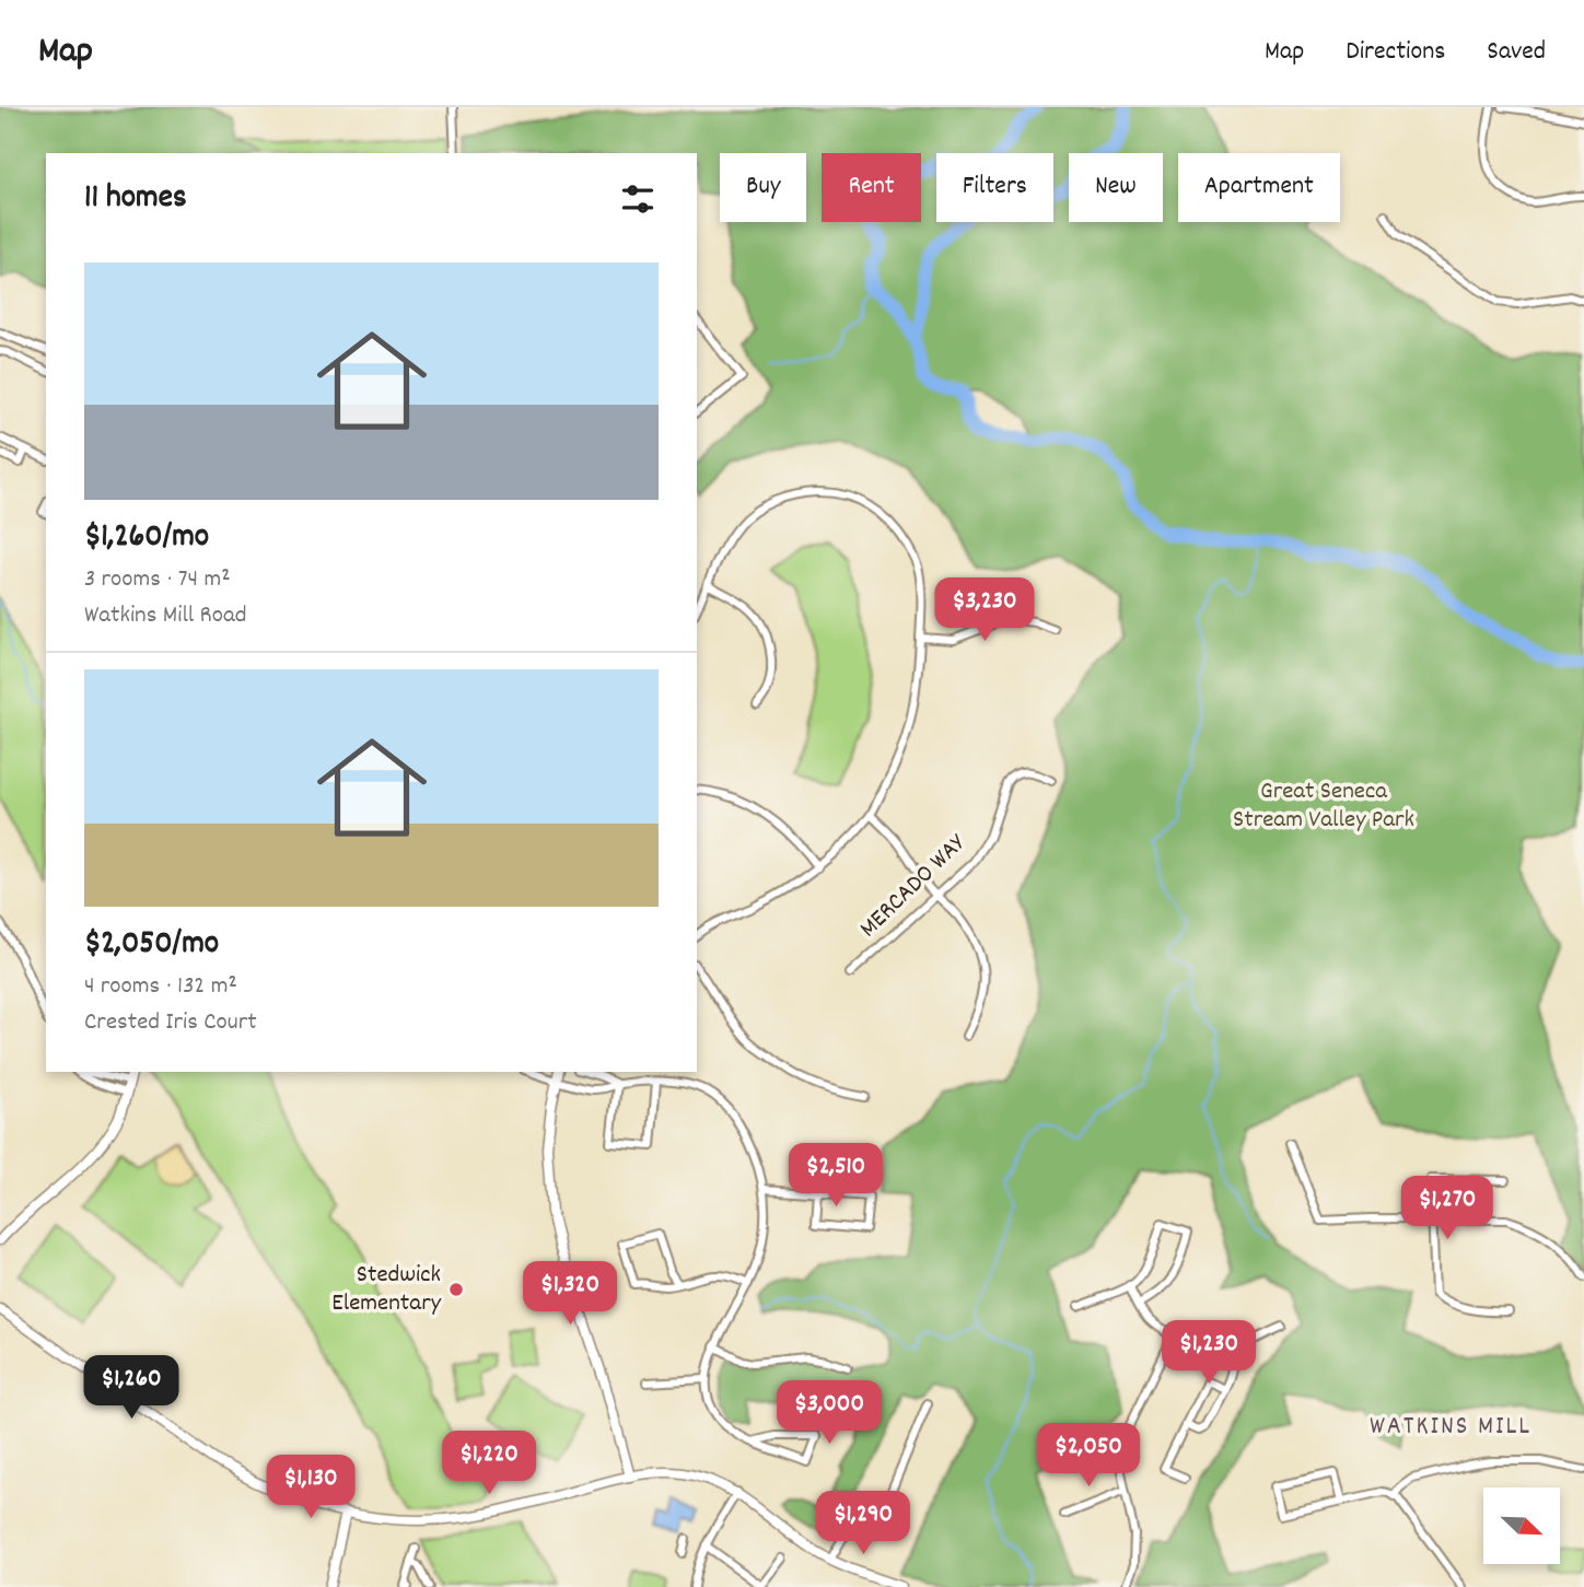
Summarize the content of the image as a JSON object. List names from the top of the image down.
{
  "streets": {
    "street": ["MERCADO WAY"]
  },
  "districts": ["WATKINS MILL"],
  "parks": ["Great Seneca Stream Valley Park"],
  "places": ["Stedwick Elementary"],
  "north": "bottom right",
  "page": {
    "header": "Map",
    "nav": ["Map", "Directions", "Saved"],
    "chip": [
      "Buy",
      "Rent",
      "Filters",
      "New",
      "Apartment"
    ],
    "heading": "11 homes",
    "list": [
      {
        "name": "$1,260/mo",
        "note": "3 rooms · 74 m² · Watkins Mill Road"
      },
      {
        "name": "$2,050/mo",
        "note": "4 rooms · 132 m² · Crested Iris Court"
      }
    ],
    "price": [
      "$3,230",
      "$2,510",
      "$1,270",
      "$1,320",
      "$1,230",
      "$1,260",
      "$3,000",
      "$2,050",
      "$1,220",
      "$1,130",
      "$1,290"
    ]
  }
}
